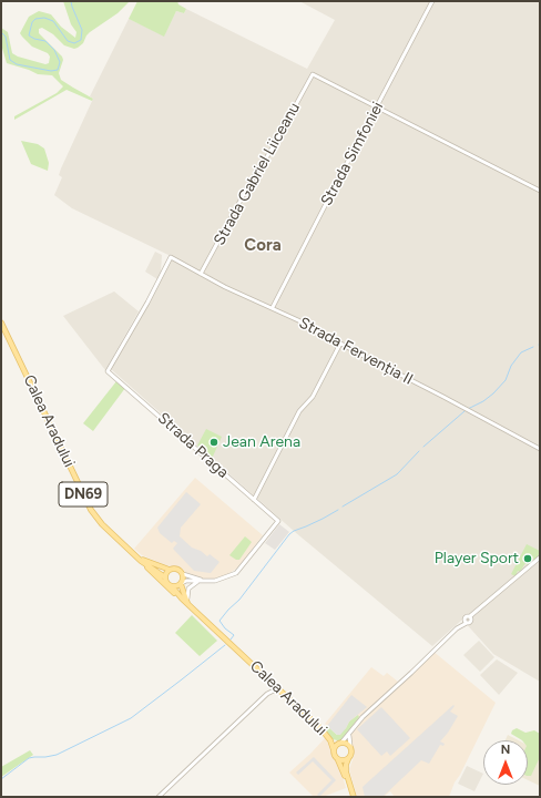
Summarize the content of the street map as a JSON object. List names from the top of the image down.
{
  "streets": {
    "main road": ["Calea Aradului", "DN69"],
    "street": [
      "Strada Simfoniei",
      "Strada Gabriel Liiceanu",
      "Strada Fervenția II",
      "Strada Praga"
    ]
  },
  "crossings": [
    ["Strada Simfoniei", "Strada Gabriel Liiceanu"],
    ["Strada Simfoniei", "Strada Fervenția II"],
    ["Strada Gabriel Liiceanu", "Strada Fervenția II"],
    ["Strada Fervenția II", "Strada Praga"],
    ["Calea Aradului", "DN69"]
  ],
  "districts": ["Cora"],
  "places": ["Jean Arena", "Player Sport"],
  "north": "top"
}
